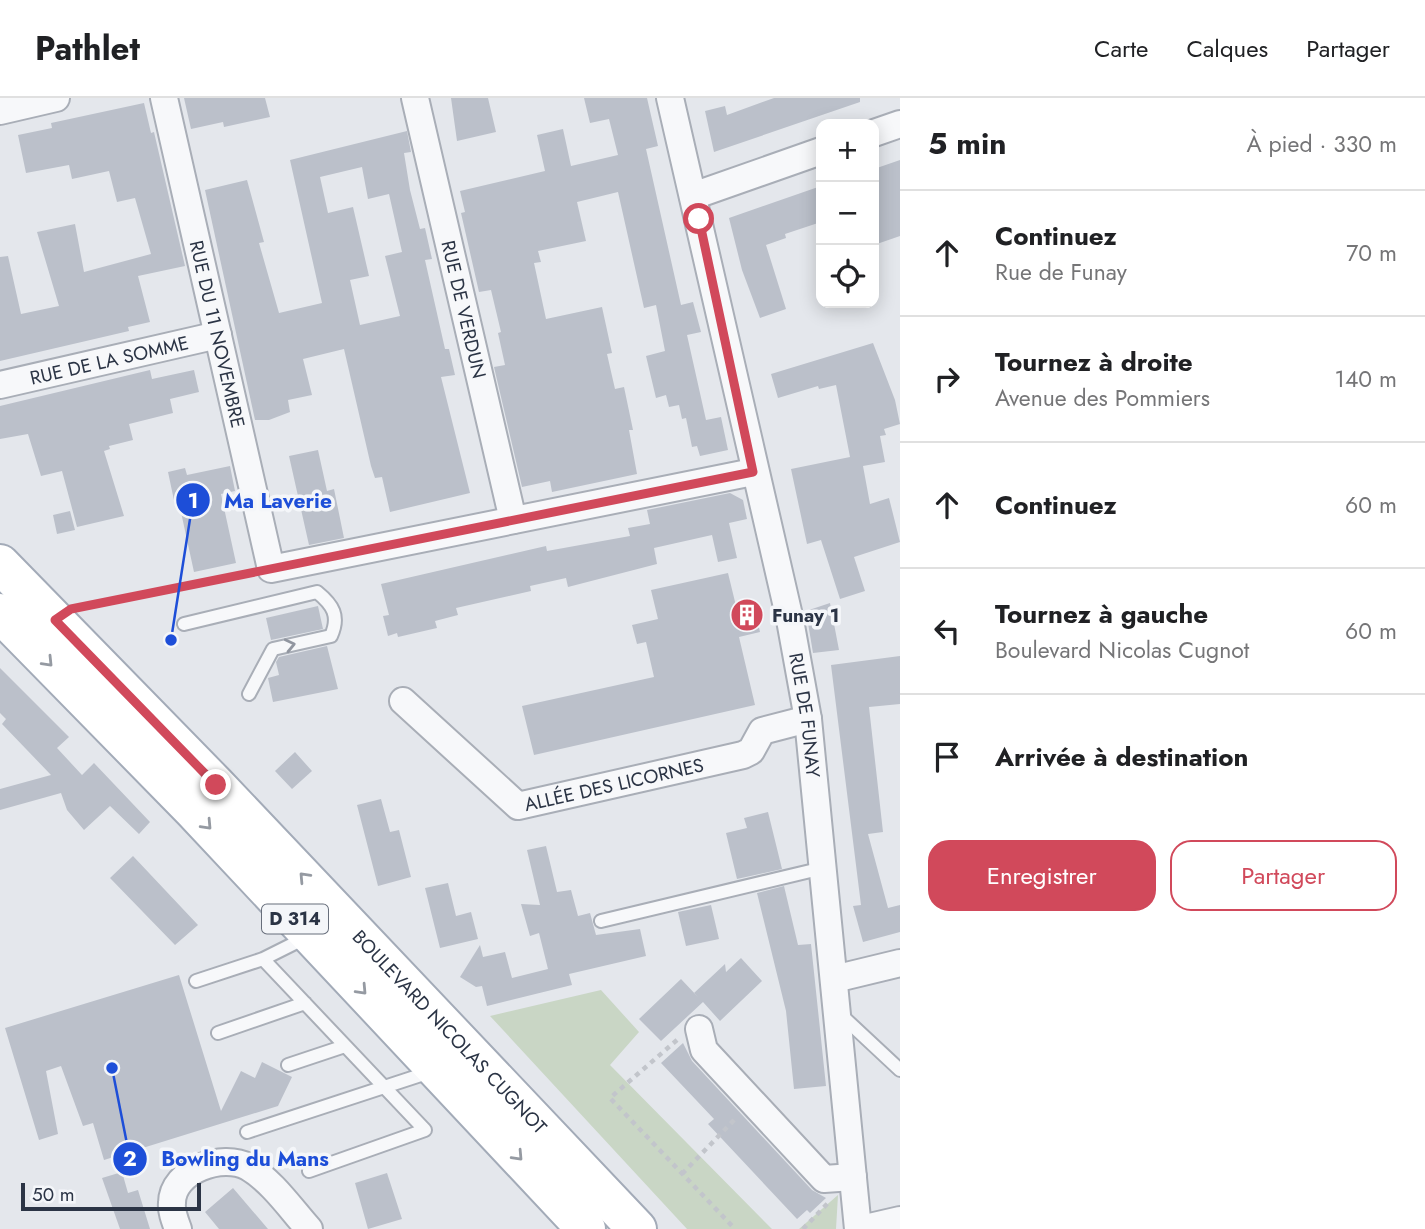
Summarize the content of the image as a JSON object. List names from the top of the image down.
{
  "streets": {
    "main road": ["D 314", "BOULEVARD NICOLAS CUGNOT"],
    "street": [
      "RUE DE VERDUN",
      "RUE DU 11 NOVEMBRE",
      "RUE DE LA SOMME",
      "RUE DE FUNAY",
      "ALLÉE DES LICORNES"
    ]
  },
  "crossings": [
    ["RUE DU 11 NOVEMBRE", "RUE DE LA SOMME"],
    ["RUE DE FUNAY", "ALLÉE DES LICORNES"]
  ],
  "places": {
    "building": ["Funay 1"],
    "other": ["Ma Laverie", "Bowling du Mans"]
  },
  "scale_bar": "50 m",
  "page": {
    "header": "Pathlet",
    "nav": ["Carte", "Calques", "Partager"],
    "heading": ["5 min", "À pied · 330 m"],
    "map_buttons": ["+", "−"],
    "list": [
      ["Continuez", "Rue de Funay", "70 m"],
      ["Tournez à droite", "Avenue des Pommiers", "140 m"],
      ["Continuez", "60 m"],
      ["Tournez à gauche", "Boulevard Nicolas Cugnot", "60 m"],
      "Arrivée à destination"
    ],
    "buttons": ["Enregistrer", "Partager"],
    "scale": "50 m"
  }
}
